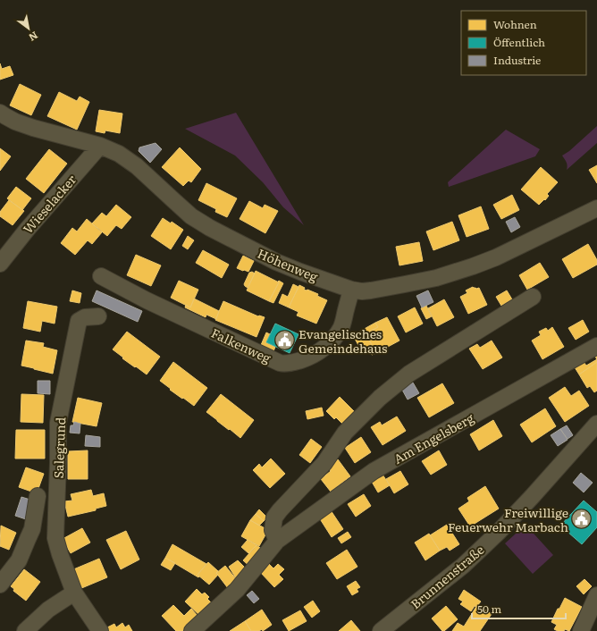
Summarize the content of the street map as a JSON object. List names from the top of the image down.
{
  "streets": {
    "street": [
      "Wieselacker",
      "Höhenweg",
      "Falkenweg",
      "Am Engelsberg",
      "Salegrund",
      "Brunnenstraße"
    ]
  },
  "crossings": [
    ["Wieselacker", "Höhenweg"],
    ["Höhenweg", "Falkenweg"]
  ],
  "places": {
    "public building": ["Evangelisches Gemeindehaus", "Freiwillige Feuerwehr Marbach"]
  },
  "legend": ["Wohnen", "Öffentlich", "Industrie"],
  "scale_bar": "50 m",
  "north": "bottom right"
}
